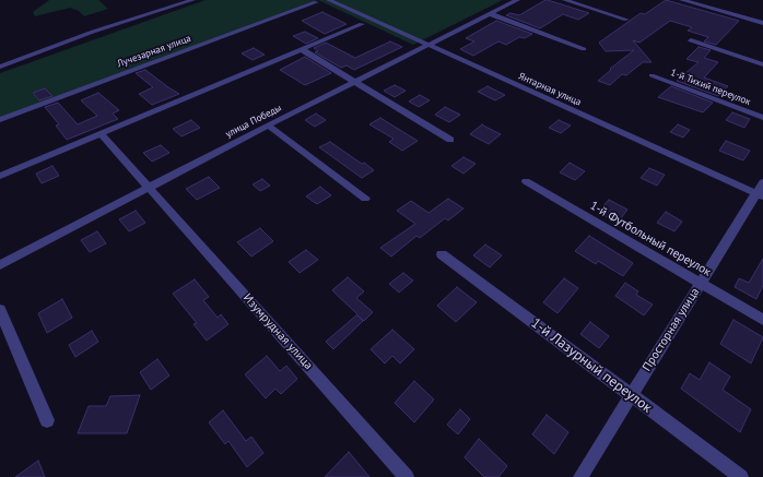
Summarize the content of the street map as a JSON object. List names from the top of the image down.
{
  "streets": {
    "street": [
      "Лучезарная улица",
      "1-й Тихий переулок",
      "Янтарная улица",
      "улица Победы",
      "1-й Футбольный переулок",
      "Просторная улица",
      "Изумрудная улица",
      "1-й Лазурный переулок"
    ]
  },
  "crossings": [
    ["Янтарная улица", "улица Победы"],
    ["Янтарная улица", "Просторная улица"],
    ["улица Победы", "Изумрудная улица"],
    ["1-й Футбольный переулок", "Просторная улица"],
    ["Просторная улица", "1-й Лазурный переулок"]
  ]
}
